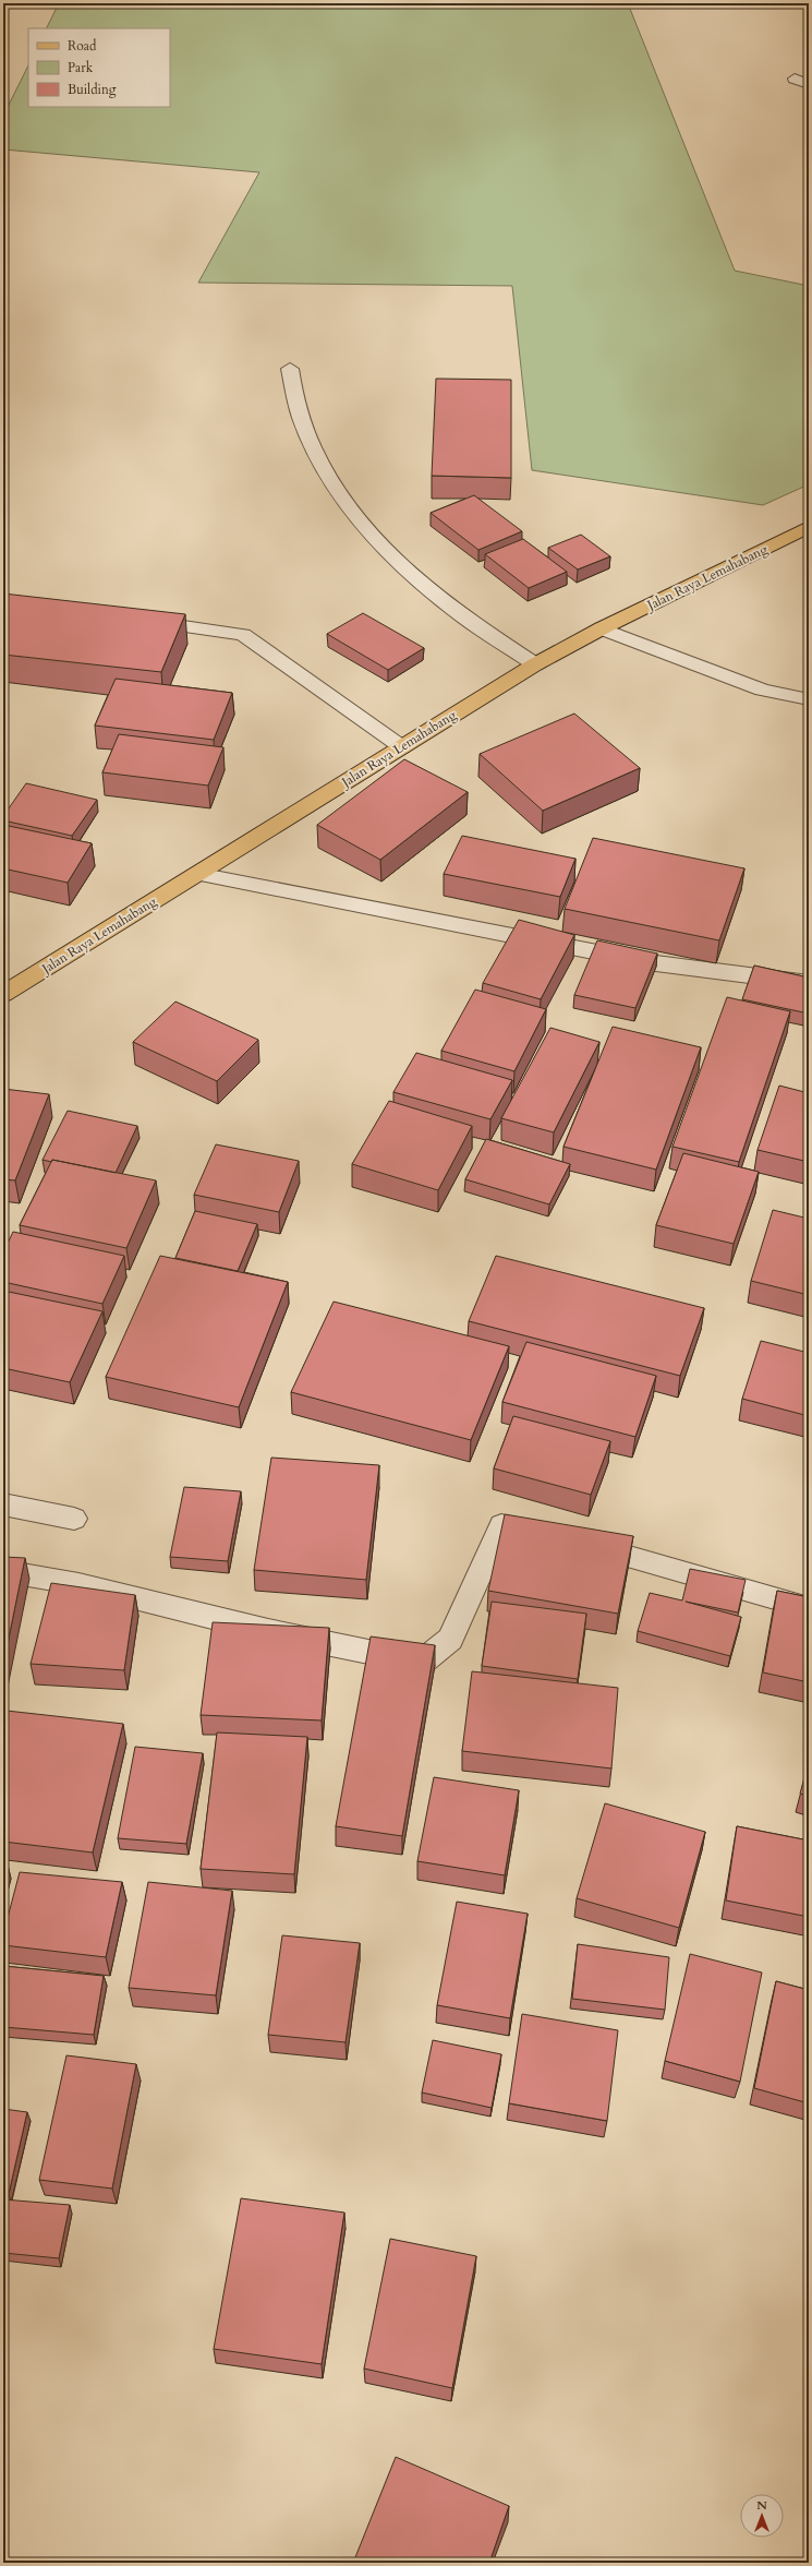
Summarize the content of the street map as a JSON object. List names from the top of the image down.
{
  "streets": {
    "main road": ["Jalan Raya Lemahabang"]
  },
  "legend": ["Road", "Park", "Building"],
  "north": "top"
}
